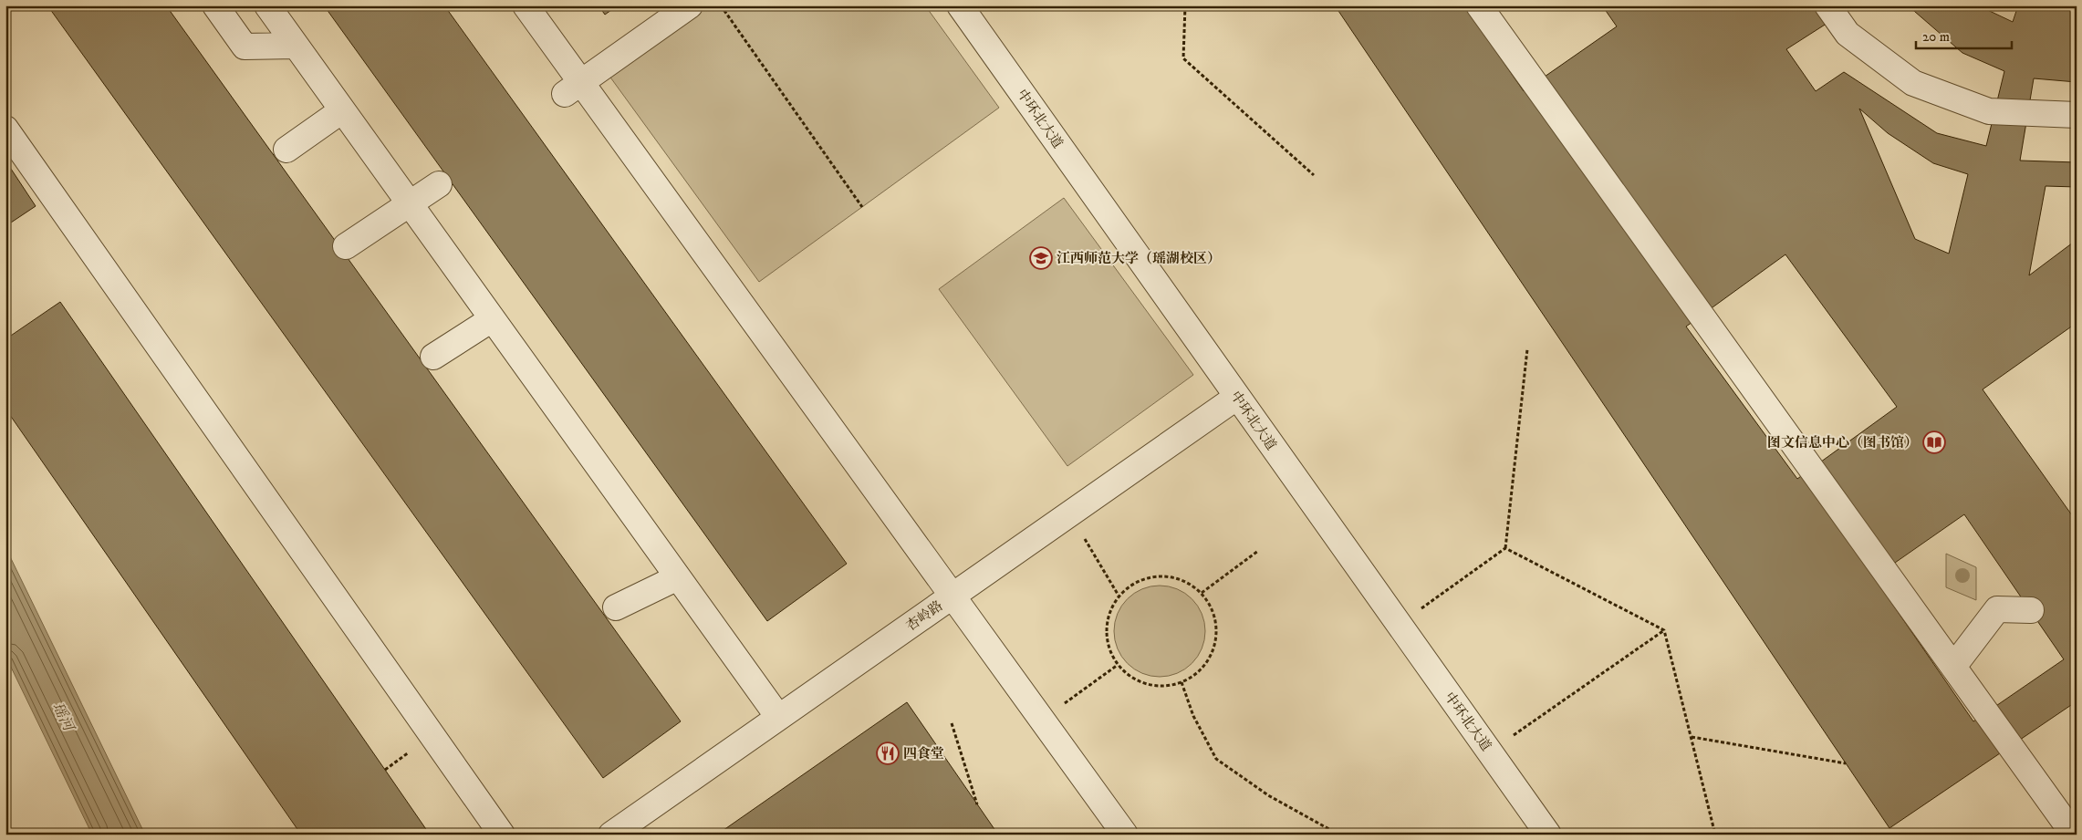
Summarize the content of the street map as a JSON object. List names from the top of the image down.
{
  "streets": {
    "street": ["中环北大道", "杏岭路"]
  },
  "crossings": [
    ["中环北大道", "杏岭路"]
  ],
  "water": ["瑶河"],
  "places": {
    "school or university": ["江西师范大学（瑶湖校区）"],
    "library": ["图文信息中心（图书馆）"],
    "restaurant": ["四食堂"]
  },
  "scale_bar": "20 m"
}
